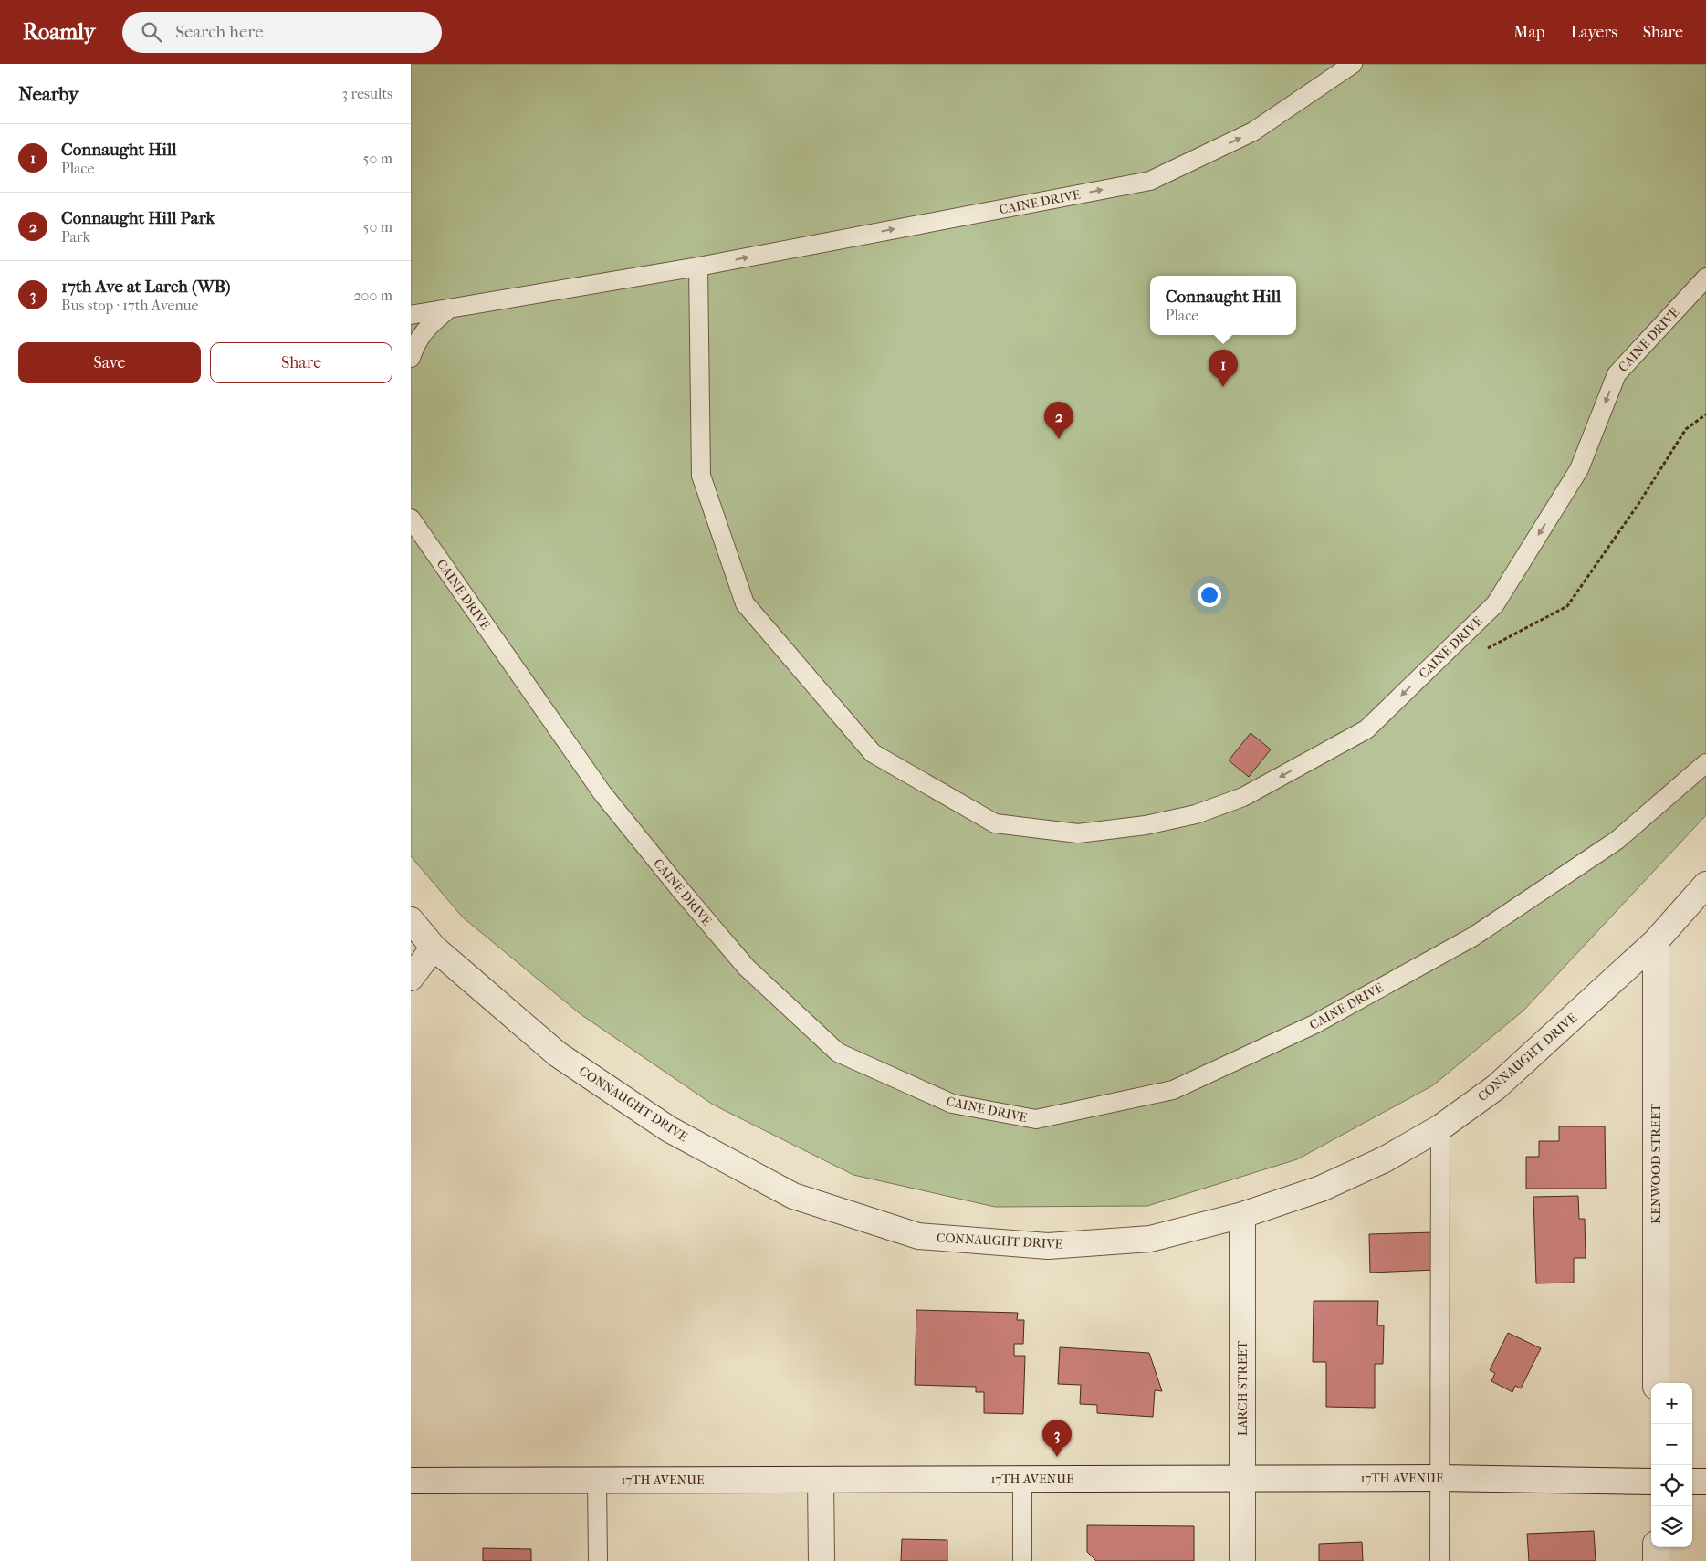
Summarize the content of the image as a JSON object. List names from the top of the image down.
{
  "streets": {
    "street": [
      "CONNAUGHT DRIVE",
      "KENWOOD STREET",
      "LARCH STREET",
      "17TH AVENUE"
    ],
    "lane": ["CAINE DRIVE"]
  },
  "crossings": [
    ["CONNAUGHT DRIVE", "KENWOOD STREET"],
    ["CONNAUGHT DRIVE", "LARCH STREET"],
    ["LARCH STREET", "17TH AVENUE"]
  ],
  "page": {
    "header": "Roamly",
    "search": "Search here",
    "nav": ["Map", "Layers", "Share"],
    "heading": ["Nearby", "3 results"],
    "list": [
      {
        "mark": "1",
        "name": "Connaught Hill",
        "note": "Place",
        "value": "50 m"
      },
      {
        "mark": "2",
        "name": "Connaught Hill Park",
        "note": "Park",
        "value": "50 m"
      },
      {
        "mark": "3",
        "name": "17th Ave at Larch (WB)",
        "note": "Bus stop · 17th Avenue",
        "value": "200 m"
      }
    ],
    "popup": ["Connaught Hill", "Place"],
    "buttons": ["Save", "Share"],
    "pins": ["1", "2", "3"],
    "map_buttons": ["+", "−"]
  }
}
